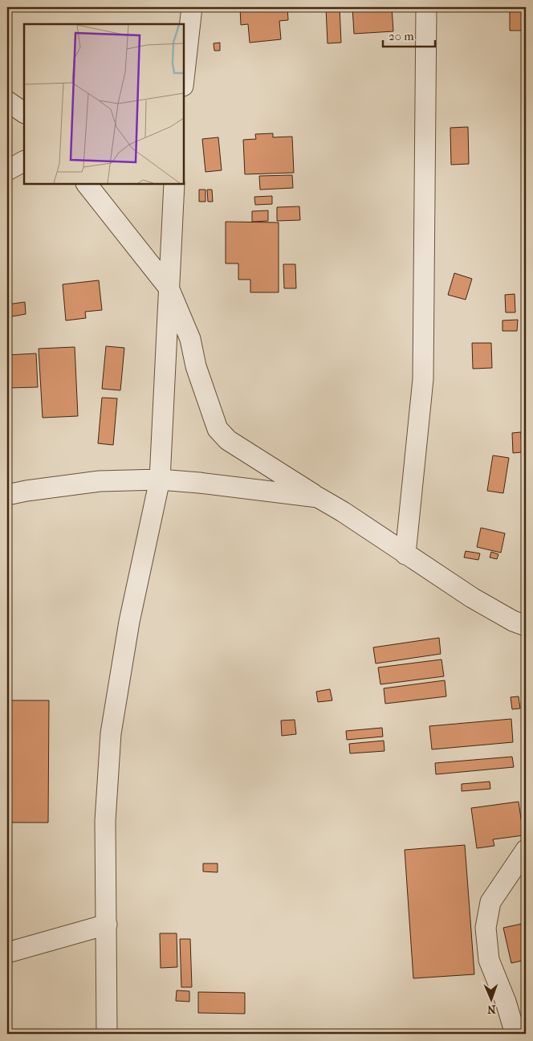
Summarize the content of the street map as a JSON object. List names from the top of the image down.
{
  "scale_bar": "20 m",
  "north": "bottom"
}
